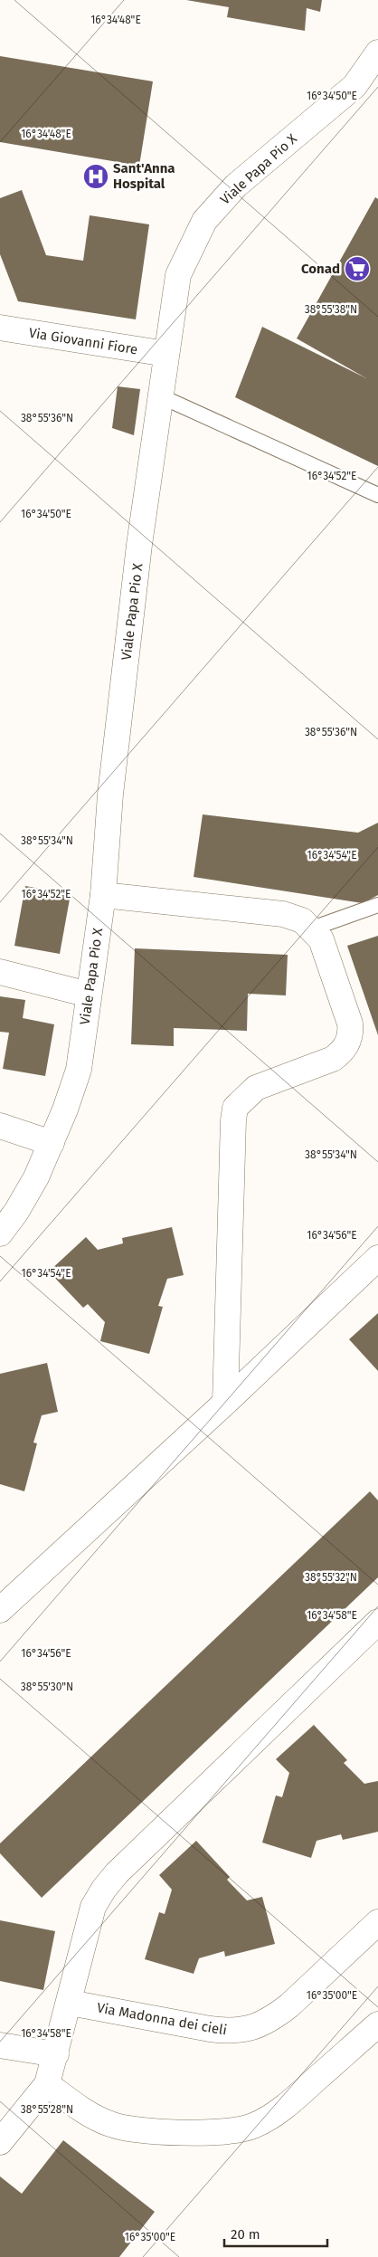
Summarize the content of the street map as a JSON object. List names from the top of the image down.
{
  "streets": {
    "street": ["Viale Papa Pio X", "Via Giovanni Fiore", "Via Madonna dei cieli"]
  },
  "crossings": [
    ["Viale Papa Pio X", "Via Giovanni Fiore"]
  ],
  "places": {
    "hospital": ["Sant'Anna Hospital"],
    "supermarket": ["Conad"]
  },
  "scale_bar": "20 m",
  "coordinates": [
    "16°34'48\"E",
    "16°34'50\"E",
    "38°55'38\"N",
    "38°55'36\"N",
    "16°34'52\"E",
    "38°55'34\"N",
    "16°34'54\"E",
    "16°34'56\"E",
    "38°55'32\"N",
    "16°34'58\"E",
    "38°55'30\"N",
    "16°35'00\"E",
    "38°55'28\"N"
  ]
}
